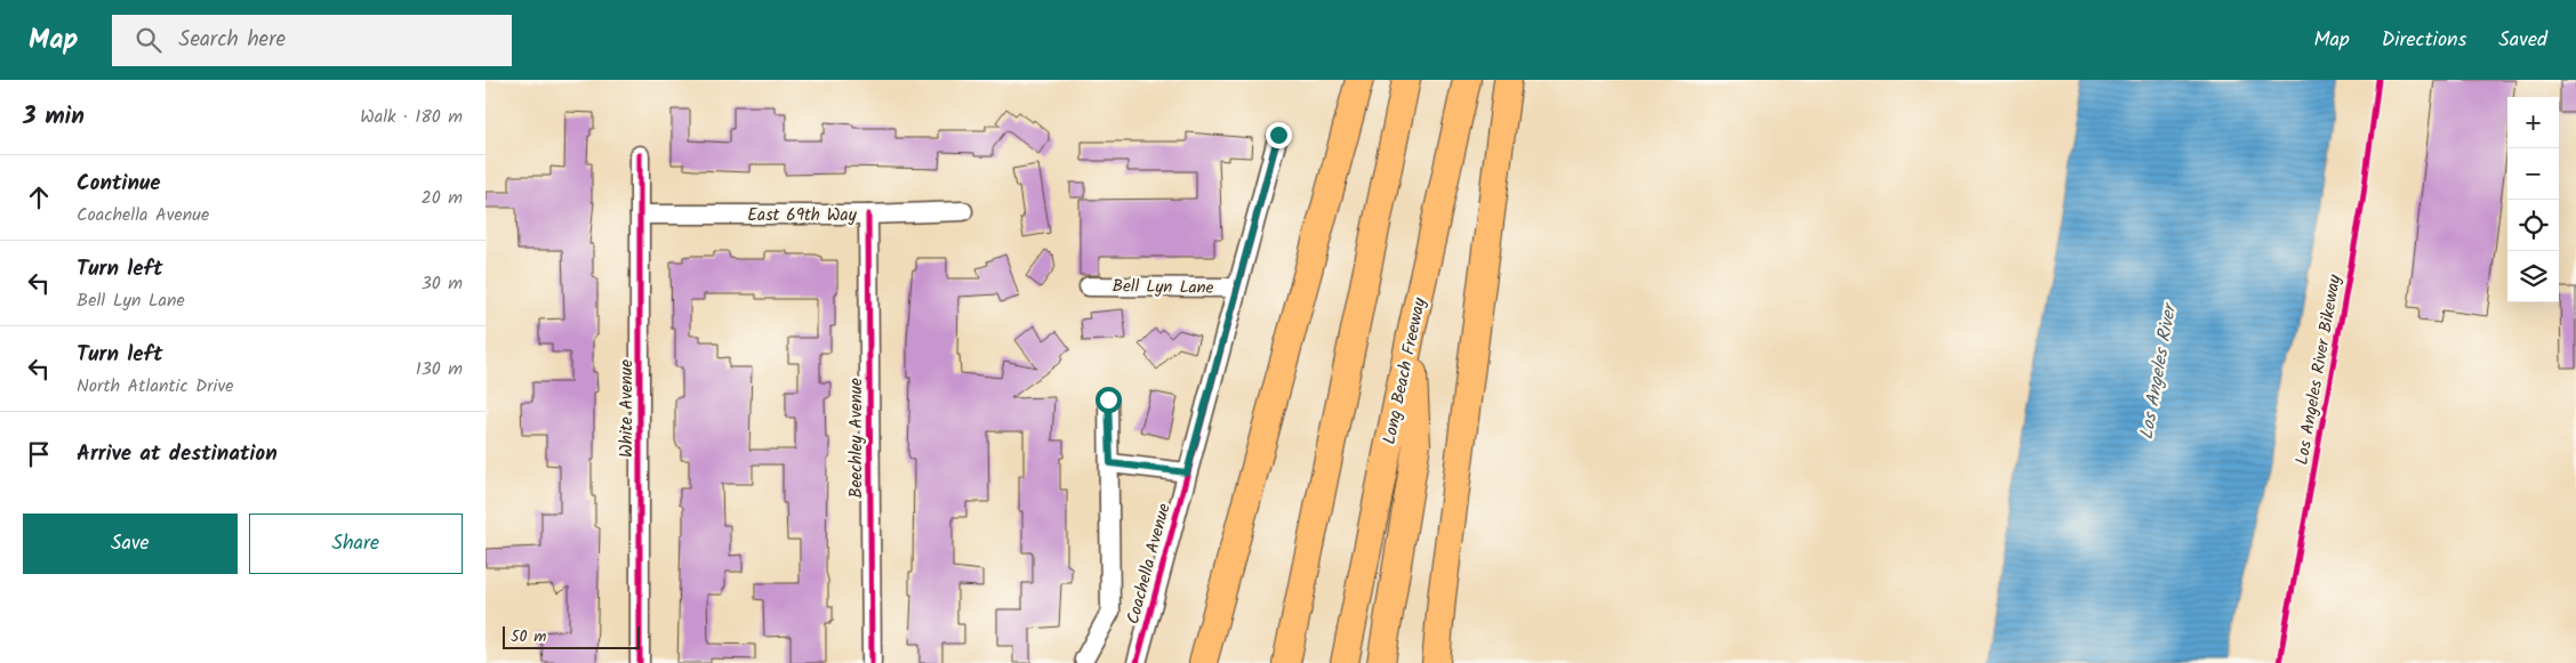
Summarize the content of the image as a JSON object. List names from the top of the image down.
{
  "streets": {
    "highway": ["Long Beach Freeway"],
    "street": [
      "East 69th Way",
      "Bell Lyn Lane",
      "White Avenue",
      "Beechley Avenue",
      "Coachella Avenue"
    ],
    "cycle path": ["Los Angeles River Bikeway"]
  },
  "crossings": [
    ["East 69th Way", "White Avenue"],
    ["East 69th Way", "Beechley Avenue"],
    ["Bell Lyn Lane", "Coachella Avenue"]
  ],
  "water": ["Los Angeles River"],
  "scale_bar": "50 m",
  "page": {
    "header": "Map",
    "search": "Search here",
    "nav": ["Map", "Directions", "Saved"],
    "heading": ["3 min", "Walk · 180 m"],
    "map_buttons": ["+", "−"],
    "list": [
      ["Continue", "Coachella Avenue", "20 m"],
      ["Turn left", "Bell Lyn Lane", "30 m"],
      ["Turn left", "North Atlantic Drive", "130 m"],
      "Arrive at destination"
    ],
    "buttons": ["Save", "Share"],
    "scale": "50 m"
  }
}
